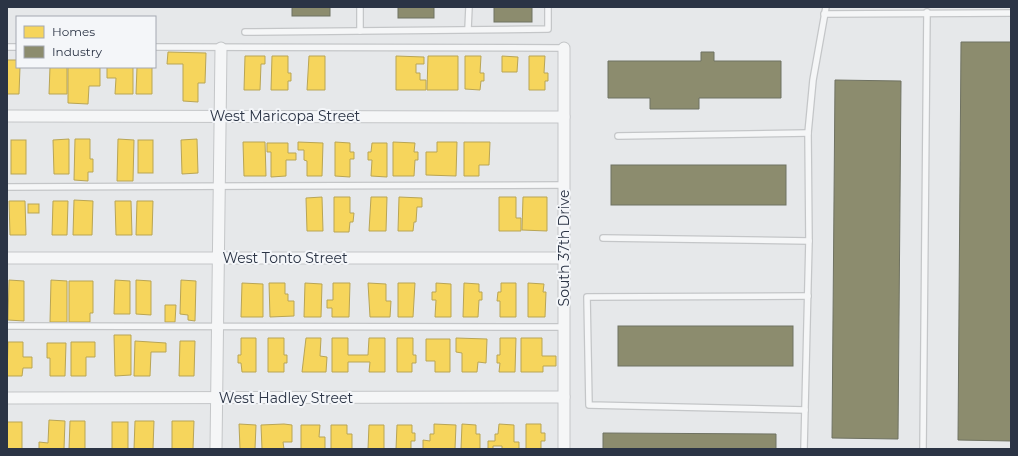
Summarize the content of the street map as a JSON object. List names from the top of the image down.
{
  "streets": {
    "street": [
      "West Maricopa Street",
      "South 37th Drive",
      "West Tonto Street",
      "West Hadley Street"
    ]
  },
  "crossings": [
    ["West Maricopa Street", "South 37th Drive"],
    ["South 37th Drive", "West Tonto Street"],
    ["South 37th Drive", "West Hadley Street"]
  ],
  "legend": ["Homes", "Industry"]
}
